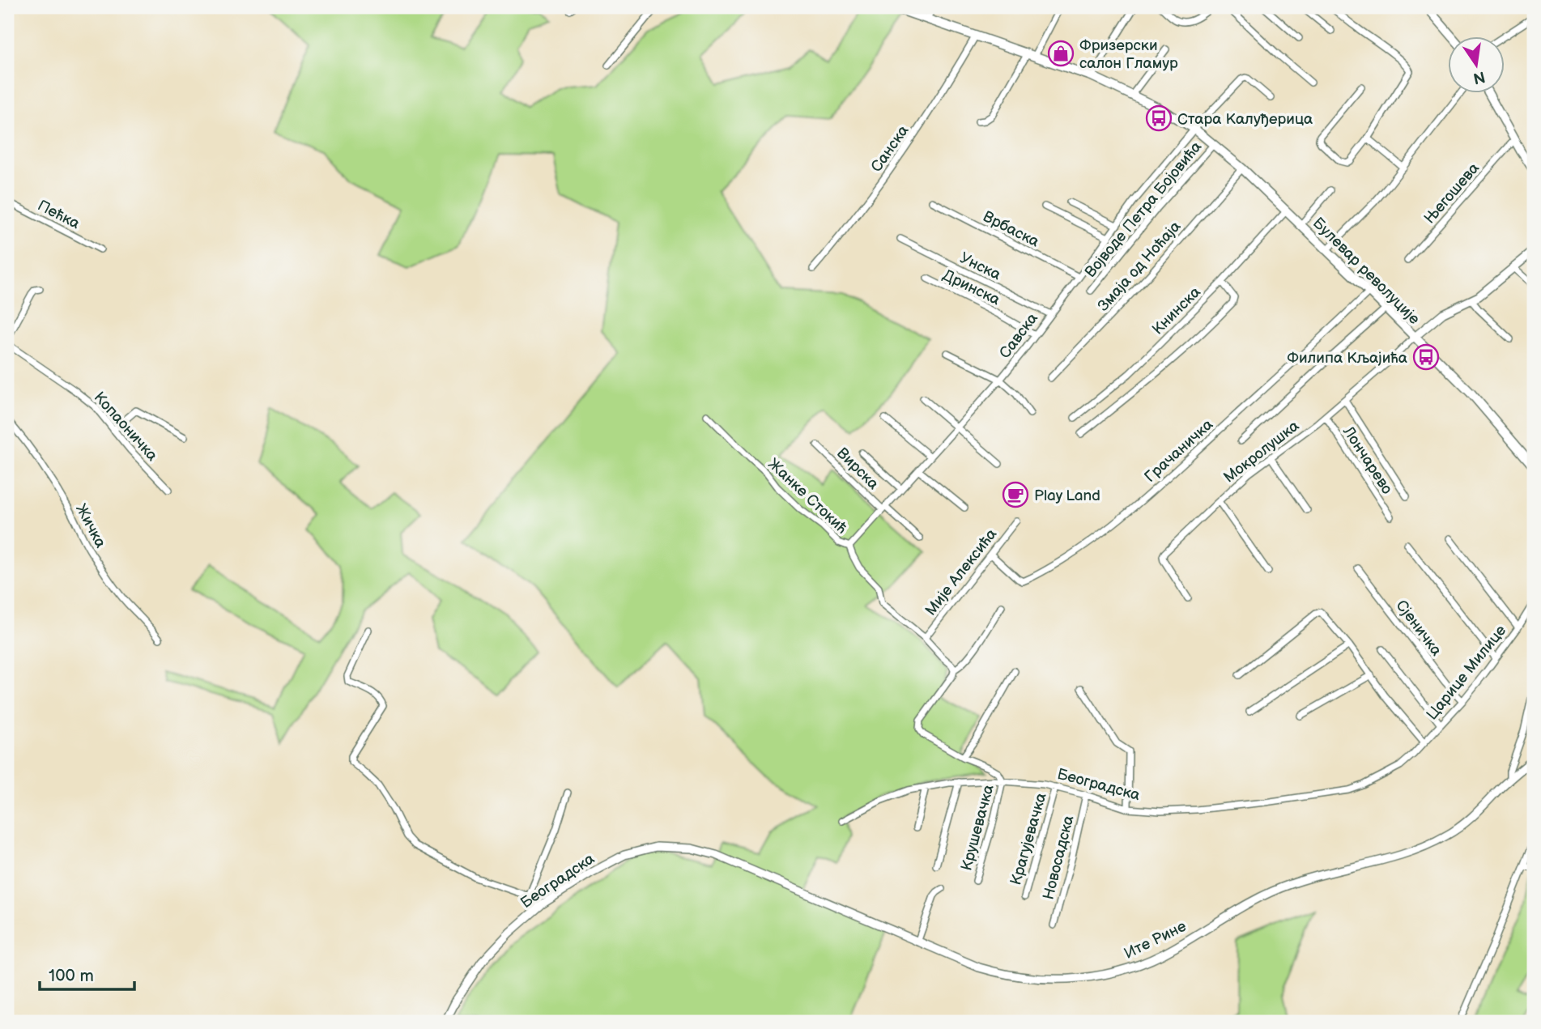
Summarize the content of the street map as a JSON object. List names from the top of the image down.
{
  "streets": {
    "main road": ["Булевар револуције"],
    "street": [
      "Санска",
      "Његошева",
      "Војводе Петра Бојовића",
      "Пећка",
      "Врбаска",
      "Унска",
      "Змаја од Ноћаја",
      "Дринска",
      "Книнска",
      "Савска",
      "Копаоничка",
      "Грачаничка",
      "Мокролушка",
      "Лончарево",
      "Вирска",
      "Жанке Стокић",
      "Жичка",
      "Мије Алексића",
      "Сјеничка",
      "Царице Милице",
      "Београдска",
      "Крушевачка",
      "Крагујевачка",
      "Новосадска",
      "Ите Рине"
    ]
  },
  "crossings": [
    ["Санска", "Булевар револуције"],
    ["Војводе Петра Бојовића", "Булевар револуције"],
    ["Врбаска", "Савска"],
    ["Унска", "Савска"],
    ["Змаја од Ноћаја", "Булевар револуције"],
    ["Булевар револуције", "Книнска"],
    ["Булевар револуције", "Савска"],
    ["Булевар револуције", "Грачаничка"],
    ["Булевар револуције", "Мокролушка"],
    ["Дринска", "Савска"],
    ["Савска", "Вирска"],
    ["Савска", "Жанке Стокић"],
    ["Грачаничка", "Мије Алексића"],
    ["Мокролушка", "Лончарево"],
    ["Жанке Стокић", "Мије Алексића"],
    ["Сјеничка", "Царице Милице"],
    ["Царице Милице", "Београдска"],
    ["Београдска", "Крушевачка"],
    ["Београдска", "Крагујевачка"],
    ["Београдска", "Новосадска"],
    ["Београдска", "Ите Рине"]
  ],
  "places": {
    "shop": ["Фризерски салон Гламур"],
    "bus stop": ["Стара Калуђерица", "Филипа Кљајића"],
    "cafe": ["Play Land"]
  },
  "scale_bar": "100 m",
  "north": "bottom"
}
